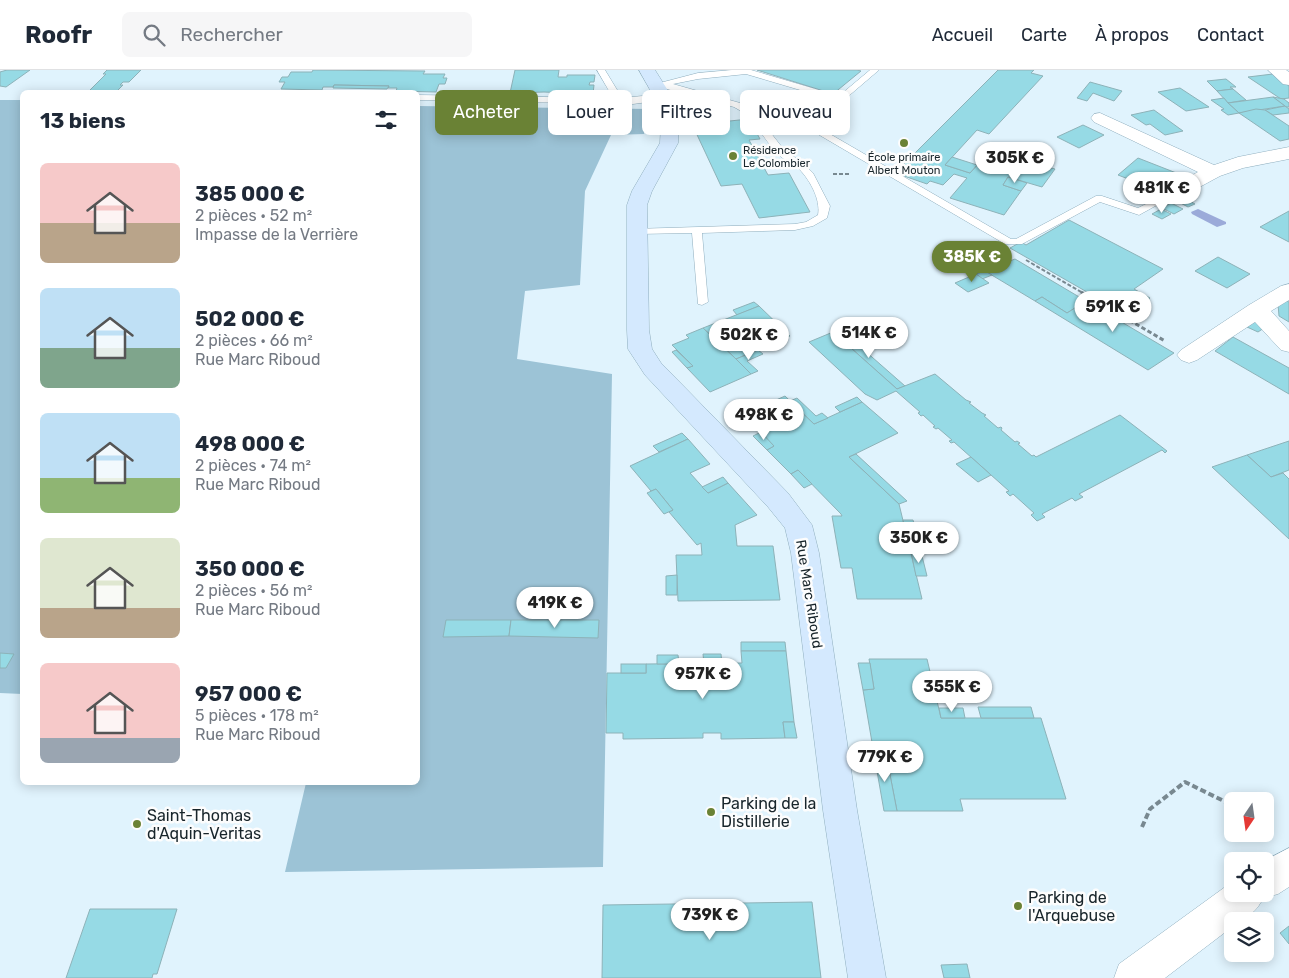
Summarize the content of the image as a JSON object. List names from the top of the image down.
{
  "streets": {
    "street": ["Rue Marc Riboud"]
  },
  "places": [
    "École primaire Albert Mouton",
    "Résidence Le Colombier",
    "Parking de la Distillerie",
    "Saint-Thomas d'Aquin-Veritas",
    "Parking de l'Arquebuse"
  ],
  "north": "bottom",
  "page": {
    "header": "Roofr",
    "search": "Rechercher",
    "nav": [
      "Accueil",
      "Carte",
      "À propos",
      "Contact"
    ],
    "chip": [
      "Acheter",
      "Louer",
      "Filtres",
      "Nouveau"
    ],
    "heading": "13 biens",
    "price": [
      "305K €",
      "481K €",
      "385K €",
      "591K €",
      "514K €",
      "502K €",
      "498K €",
      "350K €",
      "419K €",
      "957K €",
      "355K €",
      "779K €",
      "739K €"
    ],
    "list": [
      {
        "name": "385 000 €",
        "note": "2 pièces · 52 m² · Impasse de la Verrière"
      },
      {
        "name": "502 000 €",
        "note": "2 pièces · 66 m² · Rue Marc Riboud"
      },
      {
        "name": "498 000 €",
        "note": "2 pièces · 74 m² · Rue Marc Riboud"
      },
      {
        "name": "350 000 €",
        "note": "2 pièces · 56 m² · Rue Marc Riboud"
      },
      {
        "name": "957 000 €",
        "note": "5 pièces · 178 m² · Rue Marc Riboud"
      }
    ]
  }
}
